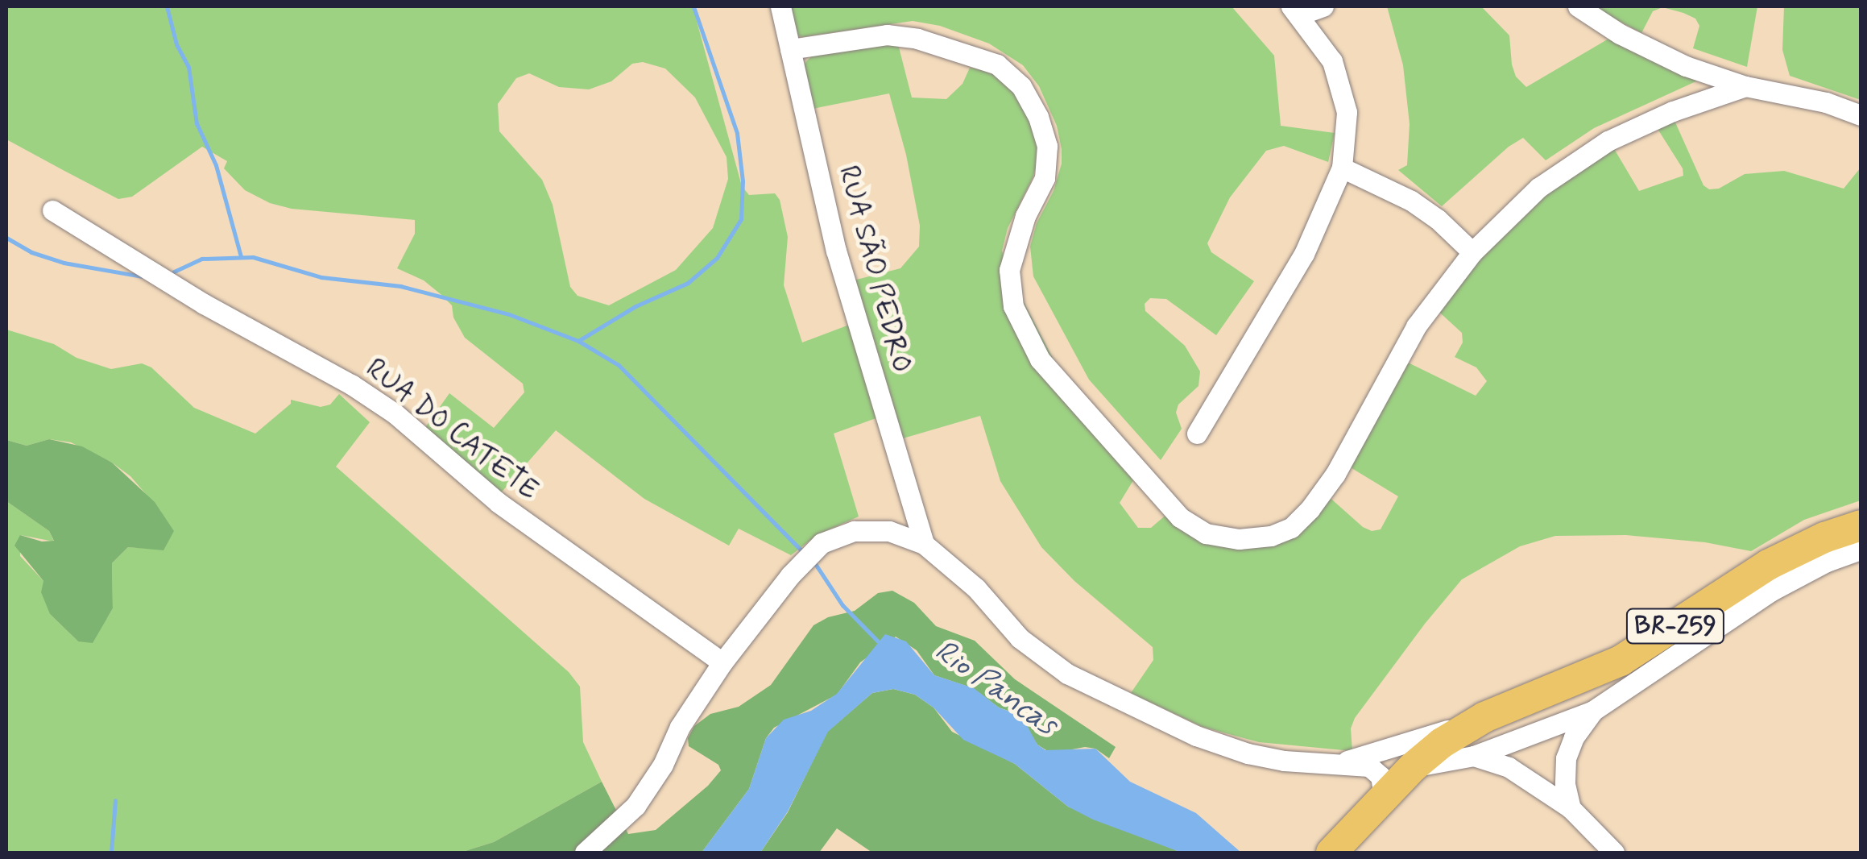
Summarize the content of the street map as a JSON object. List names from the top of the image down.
{
  "streets": {
    "highway": ["BR-259"],
    "street": ["RUA SÃO PEDRO", "RUA DO CATETE"]
  },
  "water": ["Rio Pancas"]
}
